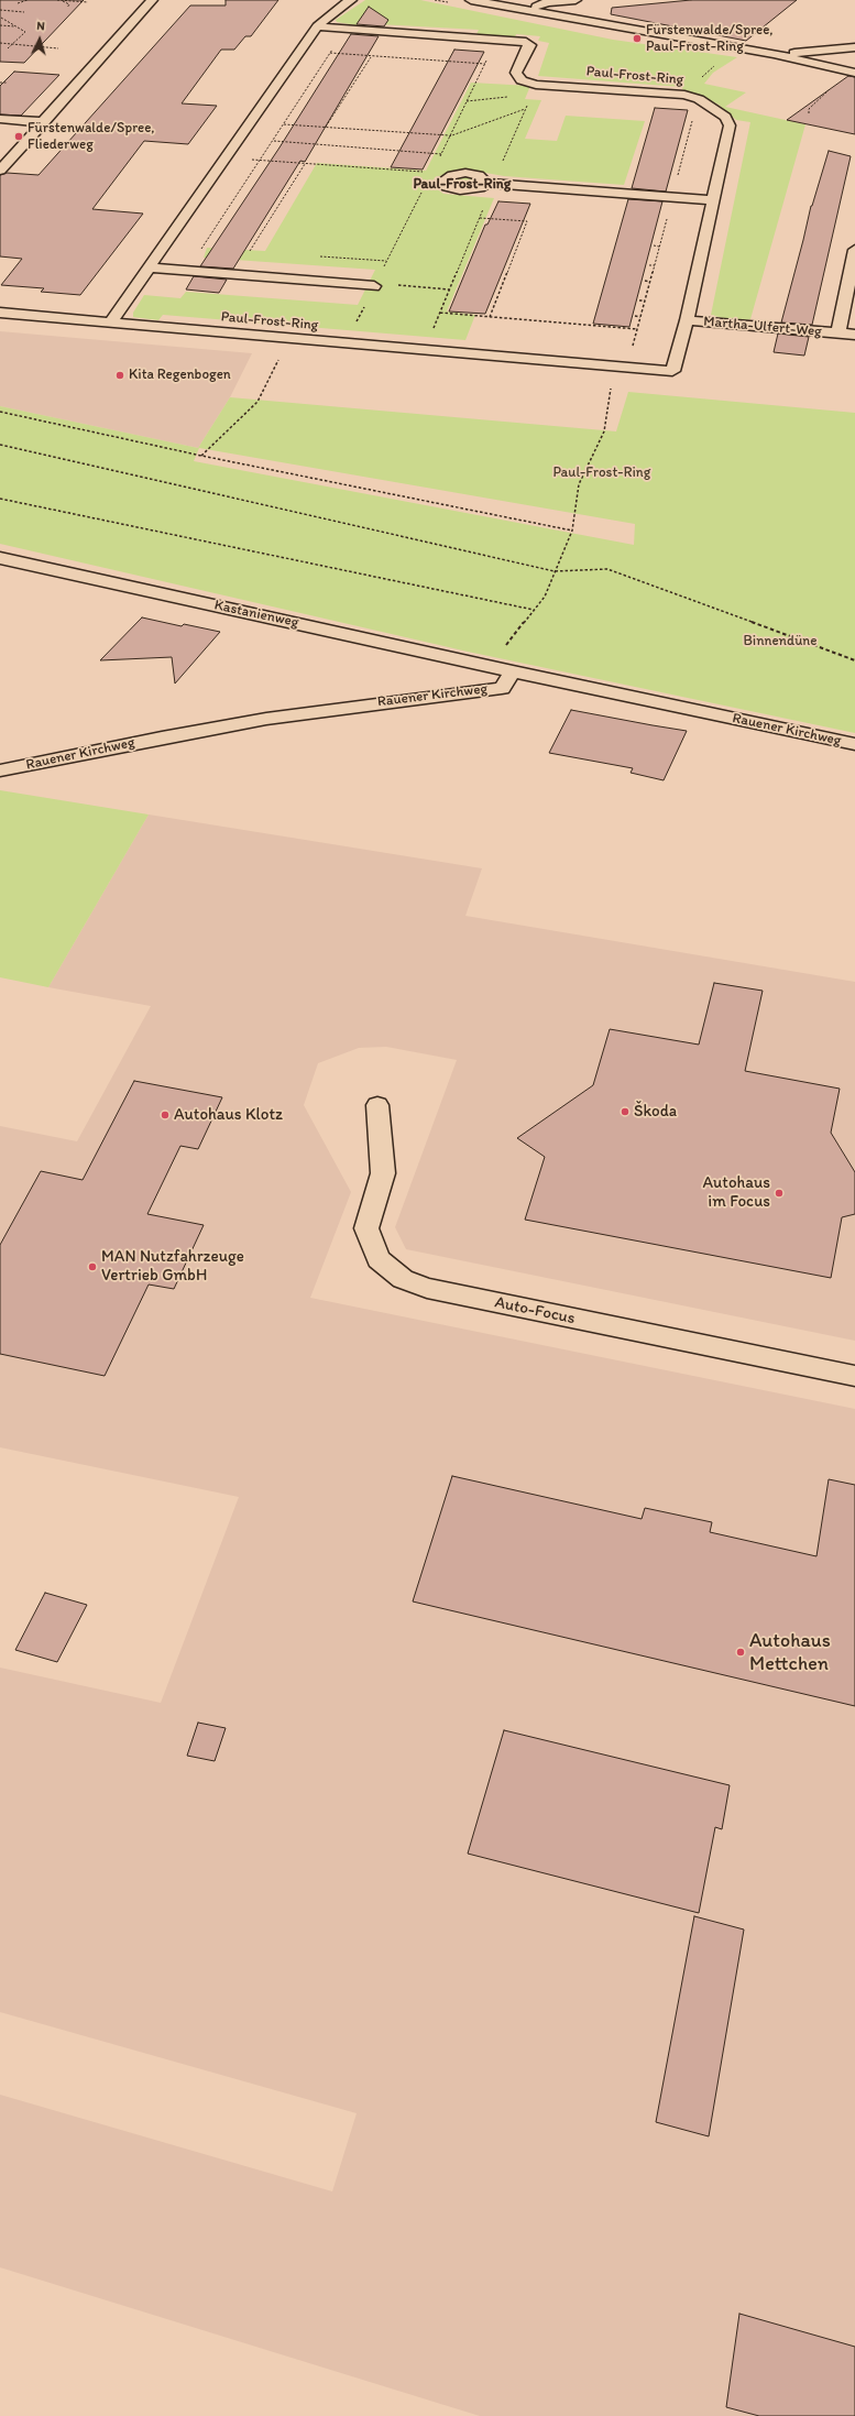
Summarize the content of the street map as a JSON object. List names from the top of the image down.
{
  "streets": {
    "street": [
      "Paul-Frost-Ring",
      "Martha-Ulfert-Weg",
      "Kastanienweg",
      "Rauener Kirchweg",
      "Auto-Focus"
    ]
  },
  "crossings": [
    ["Paul-Frost-Ring", "Martha-Ulfert-Weg"],
    ["Kastanienweg", "Rauener Kirchweg"]
  ],
  "districts": ["Paul-Frost-Ring"],
  "parks": ["Paul-Frost-Ring", "Binnendüne"],
  "places": [
    "Fürstenwalde/Spree, Paul-Frost-Ring",
    "Fürstenwalde/Spree, Fliederweg",
    "Kita Regenbogen",
    "Škoda",
    "Autohaus Klotz",
    "Autohaus im Focus",
    "MAN Nutzfahrzeuge Vertrieb GmbH",
    "Autohaus Mettchen"
  ],
  "north": "top"
}
